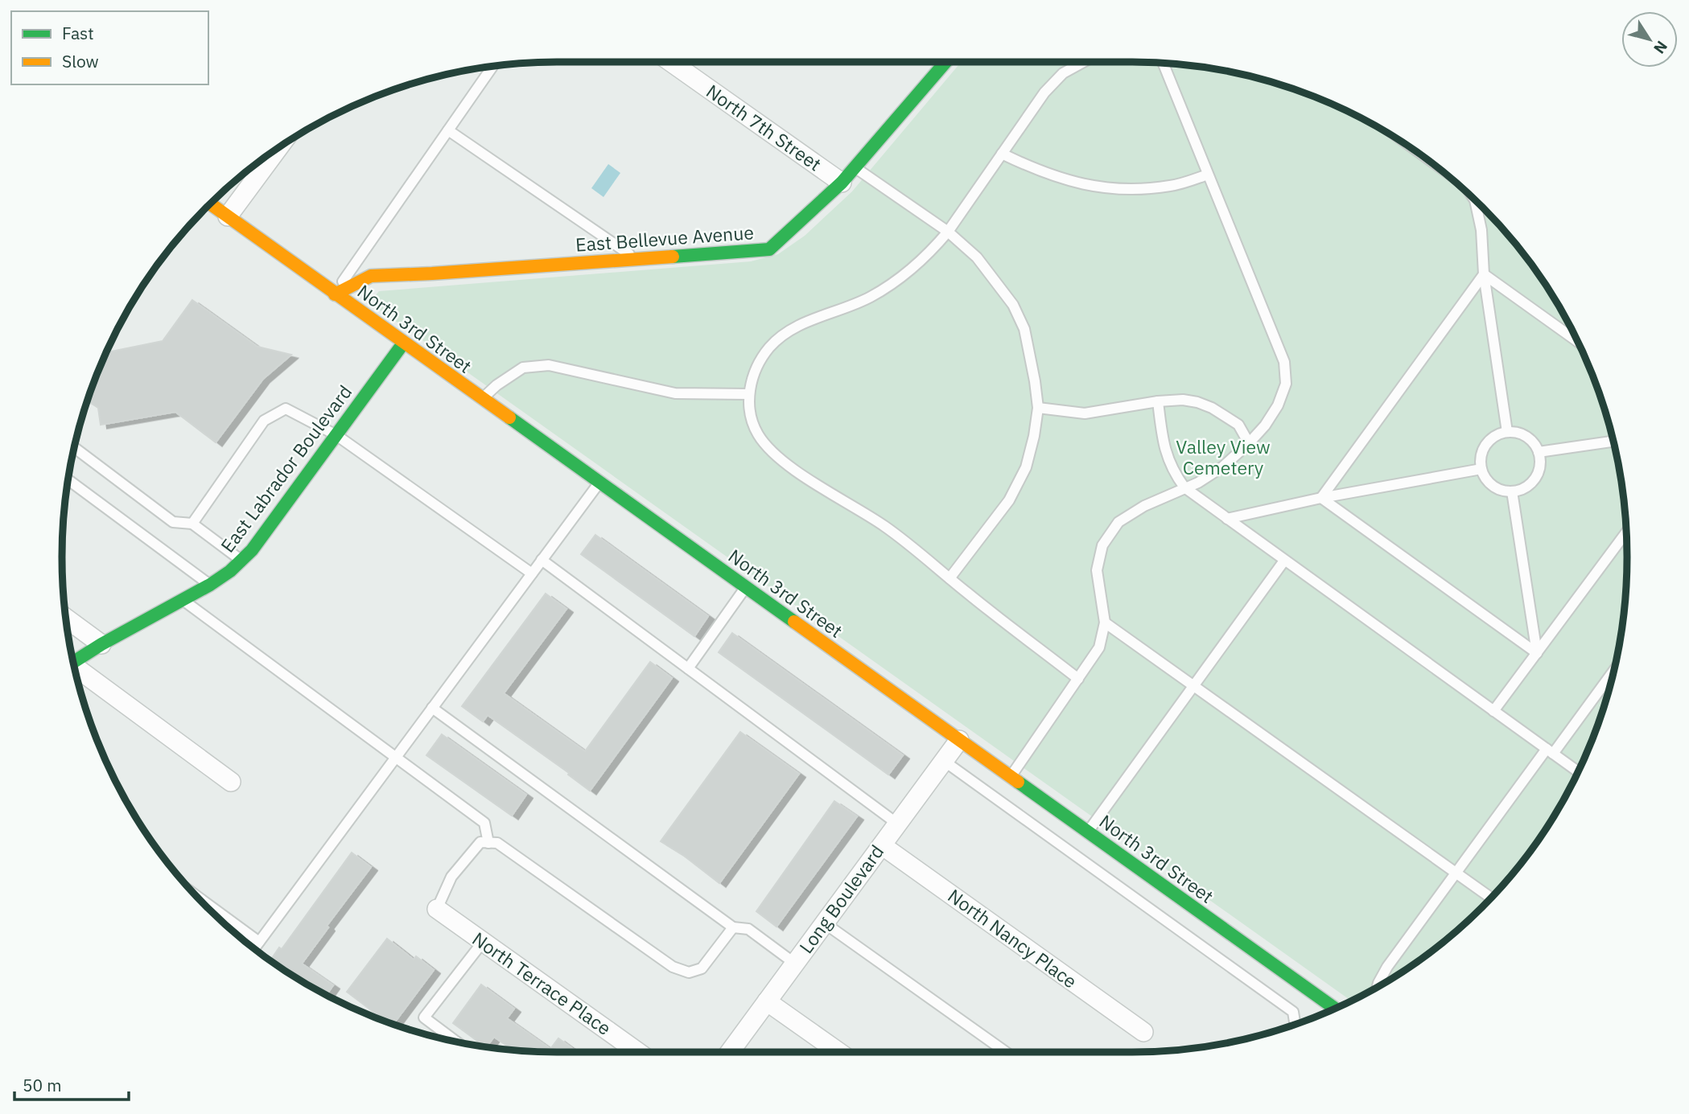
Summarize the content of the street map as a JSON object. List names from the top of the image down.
{
  "streets": {
    "main road": ["East Bellevue Avenue", "North 3rd Street", "East Labrador Boulevard"],
    "street": [
      "North 7th Street",
      "Long Boulevard",
      "North Nancy Place",
      "North Terrace Place"
    ]
  },
  "crossings": [
    ["North 7th Street", "East Bellevue Avenue"],
    ["East Bellevue Avenue", "North 3rd Street"],
    ["North 3rd Street", "East Labrador Boulevard"],
    ["North 3rd Street", "Long Boulevard"],
    ["Long Boulevard", "North Nancy Place"]
  ],
  "parks": ["Valley View Cemetery"],
  "legend": ["Fast", "Slow"],
  "scale_bar": "50 m",
  "north": "bottom right"
}
